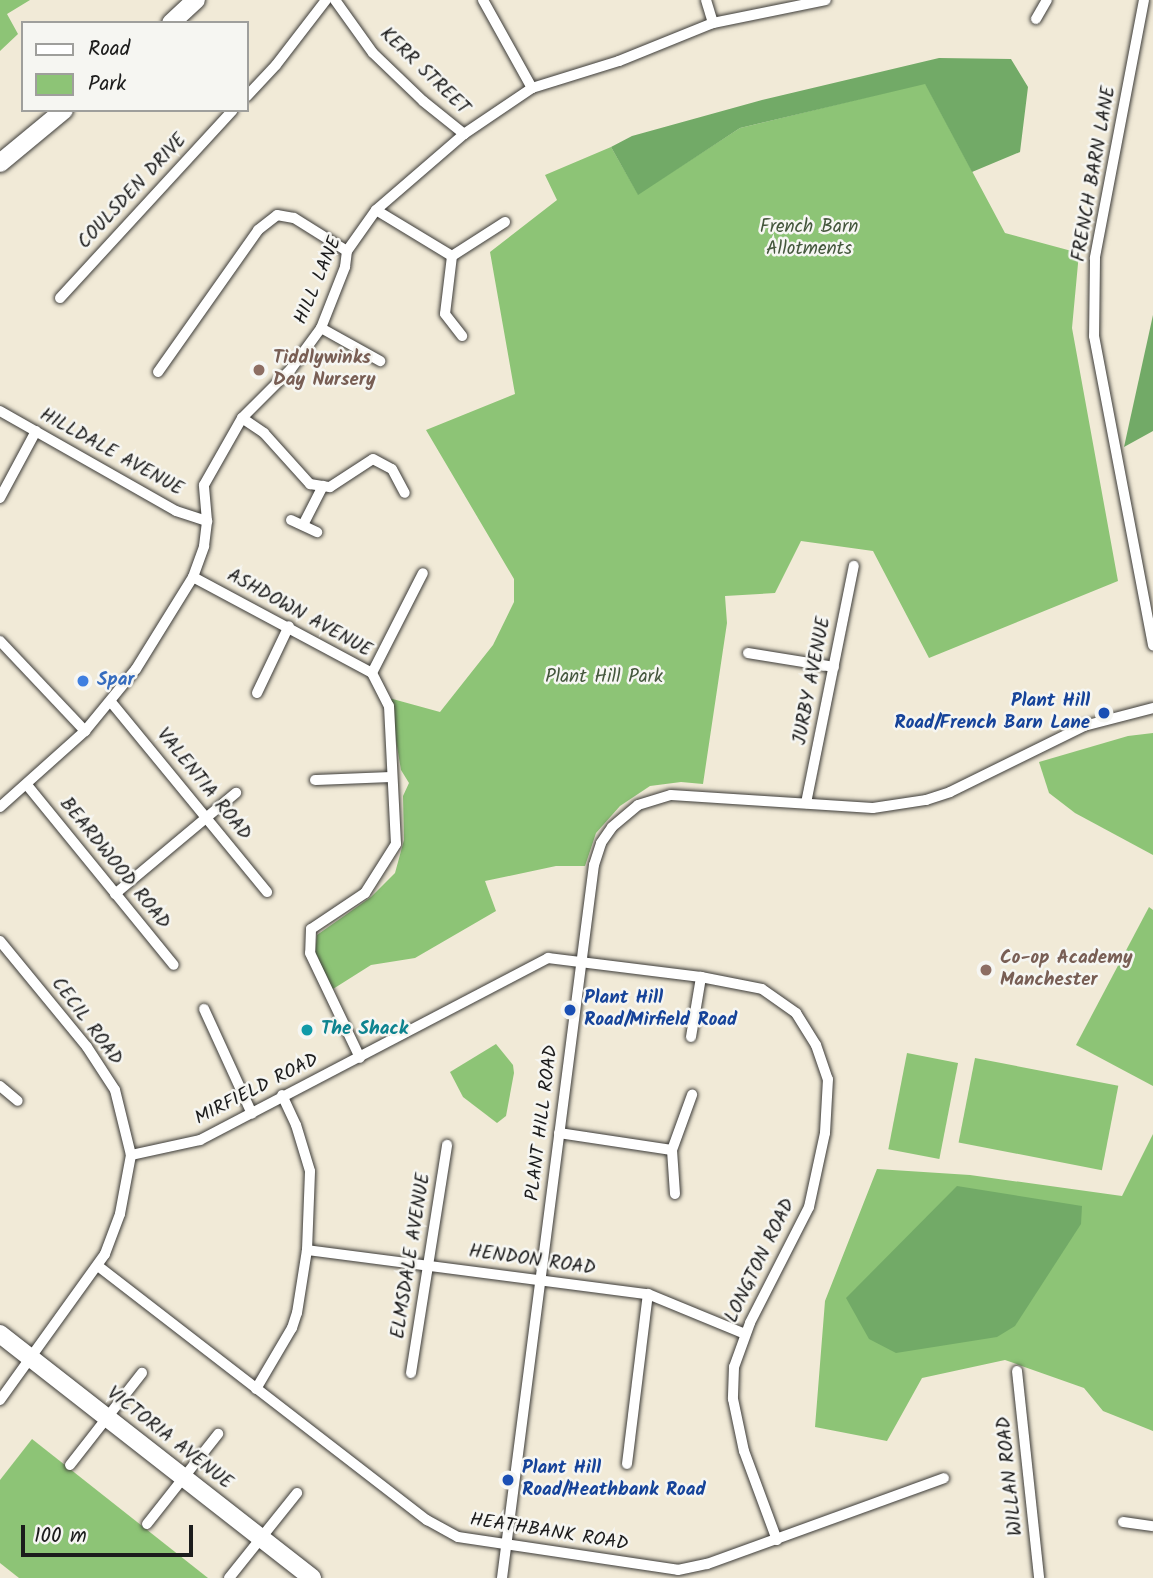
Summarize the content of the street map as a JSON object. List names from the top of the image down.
{
  "streets": {
    "main road": ["VICTORIA AVENUE"],
    "street": [
      "KERR STREET",
      "FRENCH BARN LANE",
      "COULSDEN DRIVE",
      "HILL LANE",
      "HILLDALE AVENUE",
      "ASHDOWN AVENUE",
      "JURBY AVENUE",
      "VALENTIA ROAD",
      "BEARDWOOD ROAD",
      "CECIL ROAD",
      "MIRFIELD ROAD",
      "PLANT HILL ROAD",
      "ELMSDALE AVENUE",
      "HENDON ROAD",
      "LONGTON ROAD",
      "WILLAN ROAD",
      "HEATHBANK ROAD"
    ]
  },
  "crossings": [
    ["KERR STREET", "HILL LANE"],
    ["HILL LANE", "HILLDALE AVENUE"],
    ["HILL LANE", "ASHDOWN AVENUE"],
    ["HILL LANE", "VALENTIA ROAD"],
    ["HILL LANE", "BEARDWOOD ROAD"],
    ["ASHDOWN AVENUE", "MIRFIELD ROAD"],
    ["JURBY AVENUE", "PLANT HILL ROAD"],
    ["CECIL ROAD", "MIRFIELD ROAD"],
    ["CECIL ROAD", "VICTORIA AVENUE"],
    ["CECIL ROAD", "HEATHBANK ROAD"],
    ["MIRFIELD ROAD", "PLANT HILL ROAD"],
    ["MIRFIELD ROAD", "LONGTON ROAD"],
    ["PLANT HILL ROAD", "HENDON ROAD"],
    ["PLANT HILL ROAD", "LONGTON ROAD"],
    ["PLANT HILL ROAD", "HEATHBANK ROAD"],
    ["ELMSDALE AVENUE", "HENDON ROAD"],
    ["HENDON ROAD", "LONGTON ROAD"],
    ["LONGTON ROAD", "HEATHBANK ROAD"]
  ],
  "parks": ["French Barn Allotments", "Plant Hill Park"],
  "places": [
    "Tiddlywinks Day Nursery",
    "Spar",
    "Plant Hill Road/French Barn Lane",
    "Co-op Academy Manchester",
    "Plant Hill Road/Mirfield Road",
    "The Shack",
    "Plant Hill Road/Heathbank Road"
  ],
  "legend": ["Road", "Park"],
  "scale_bar": "100 m"
}
